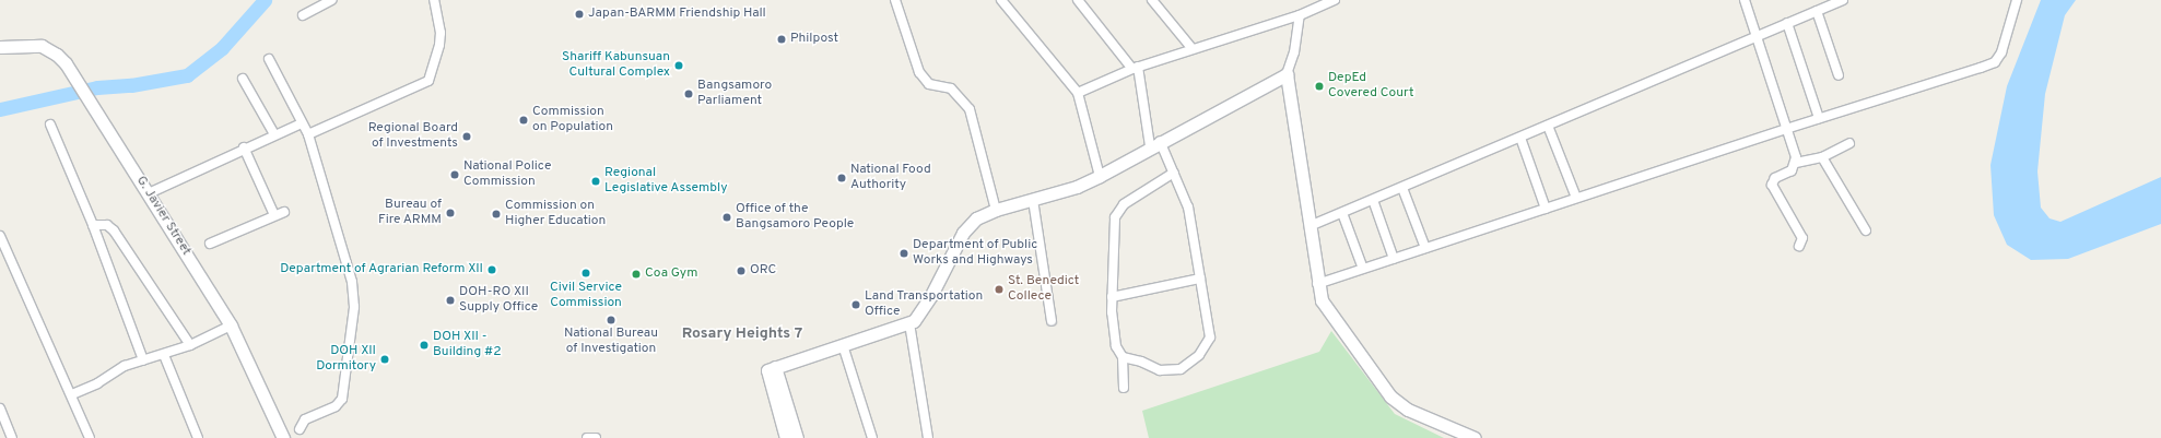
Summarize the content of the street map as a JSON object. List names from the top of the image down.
{
  "streets": {
    "street": ["G. Javier Street"]
  },
  "districts": ["Rosary Heights 7"],
  "places": [
    "Japan-BARMM Friendship Hall",
    "Philpost",
    "Shariff Kabunsuan Cultural Complex",
    "DepEd Covered Court",
    "Bangsamoro Parliament",
    "Commission on Population",
    "Regional Board of Investments",
    "National Police Commission",
    "National Food Authority",
    "Regional Legislative Assembly",
    "Bureau of Fire ARMM",
    "Commission on Higher Education",
    "Office of the Bangsamoro People",
    "Department of Public Works and Highways",
    "Department of Agrarian Reform XII",
    "ORC",
    "Civil Service Commission",
    "Coa Gym",
    "St. Benedict Collece",
    "DOH-RO XII Supply Office",
    "Land Transportation Office",
    "National Bureau of Investigation",
    "DOH XII - Building #2",
    "DOH XII Dormitory"
  ]
}
